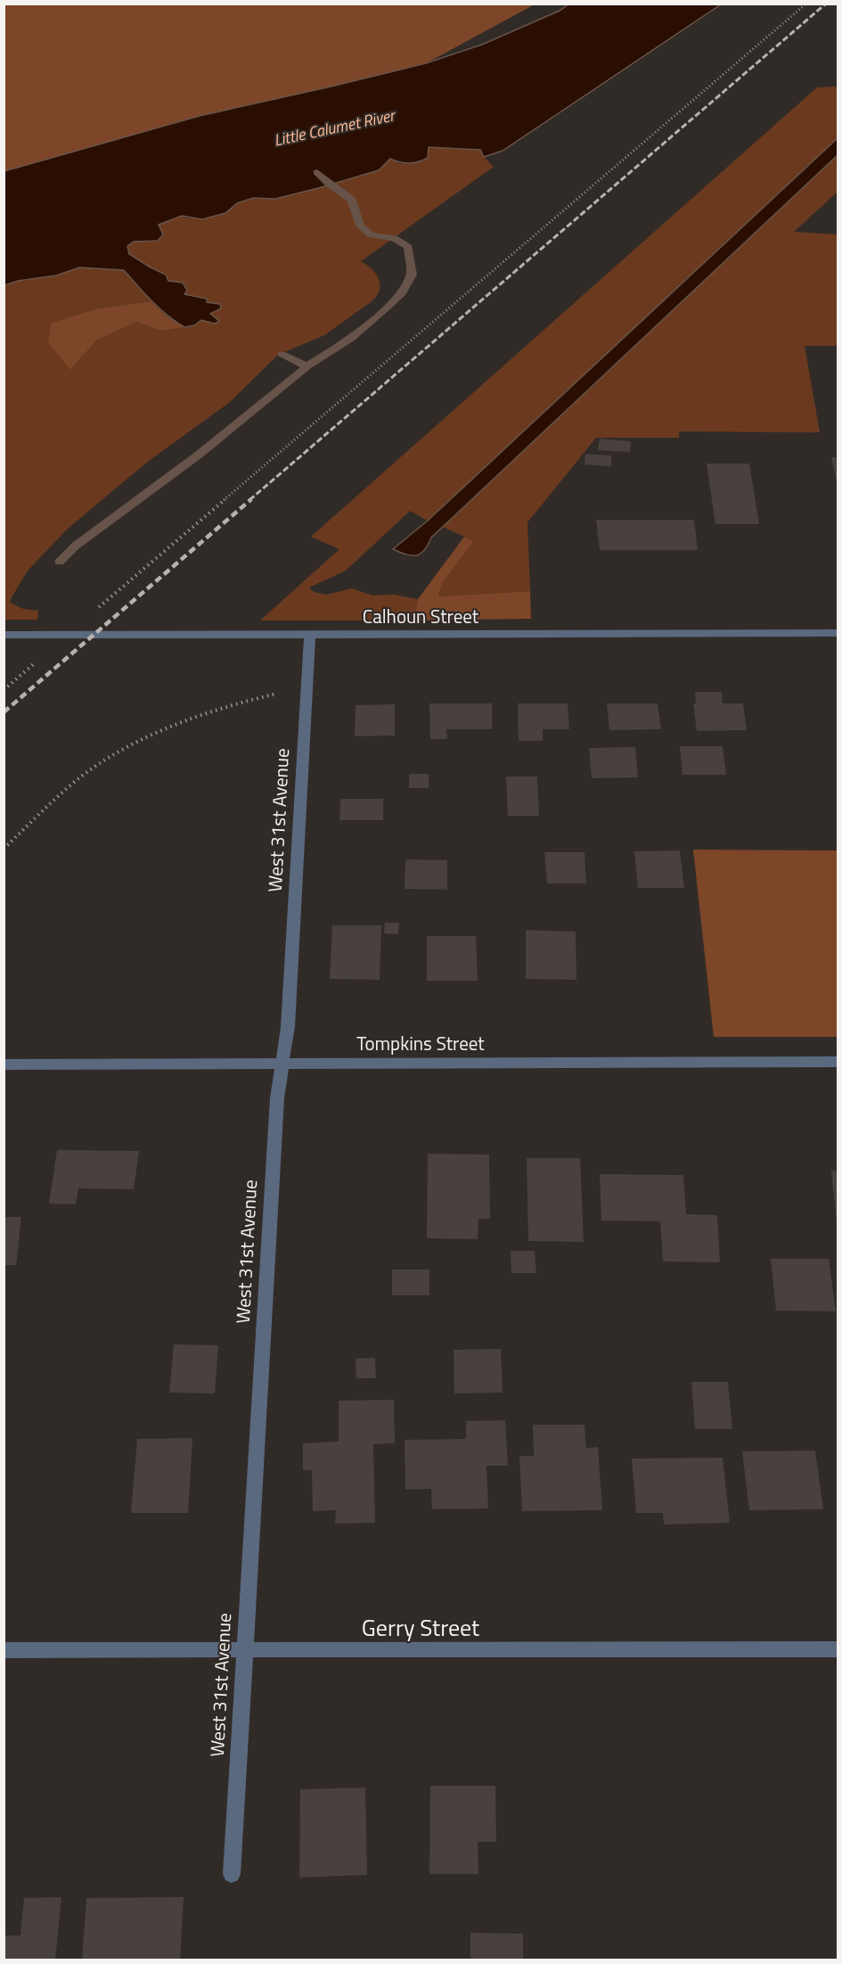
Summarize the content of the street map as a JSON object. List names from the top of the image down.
{
  "streets": {
    "street": [
      "Calhoun Street",
      "West 31st Avenue",
      "Tompkins Street",
      "Gerry Street"
    ]
  },
  "crossings": [
    ["Calhoun Street", "West 31st Avenue"],
    ["West 31st Avenue", "Tompkins Street"],
    ["West 31st Avenue", "Gerry Street"]
  ],
  "water": ["Little Calumet River"]
}
